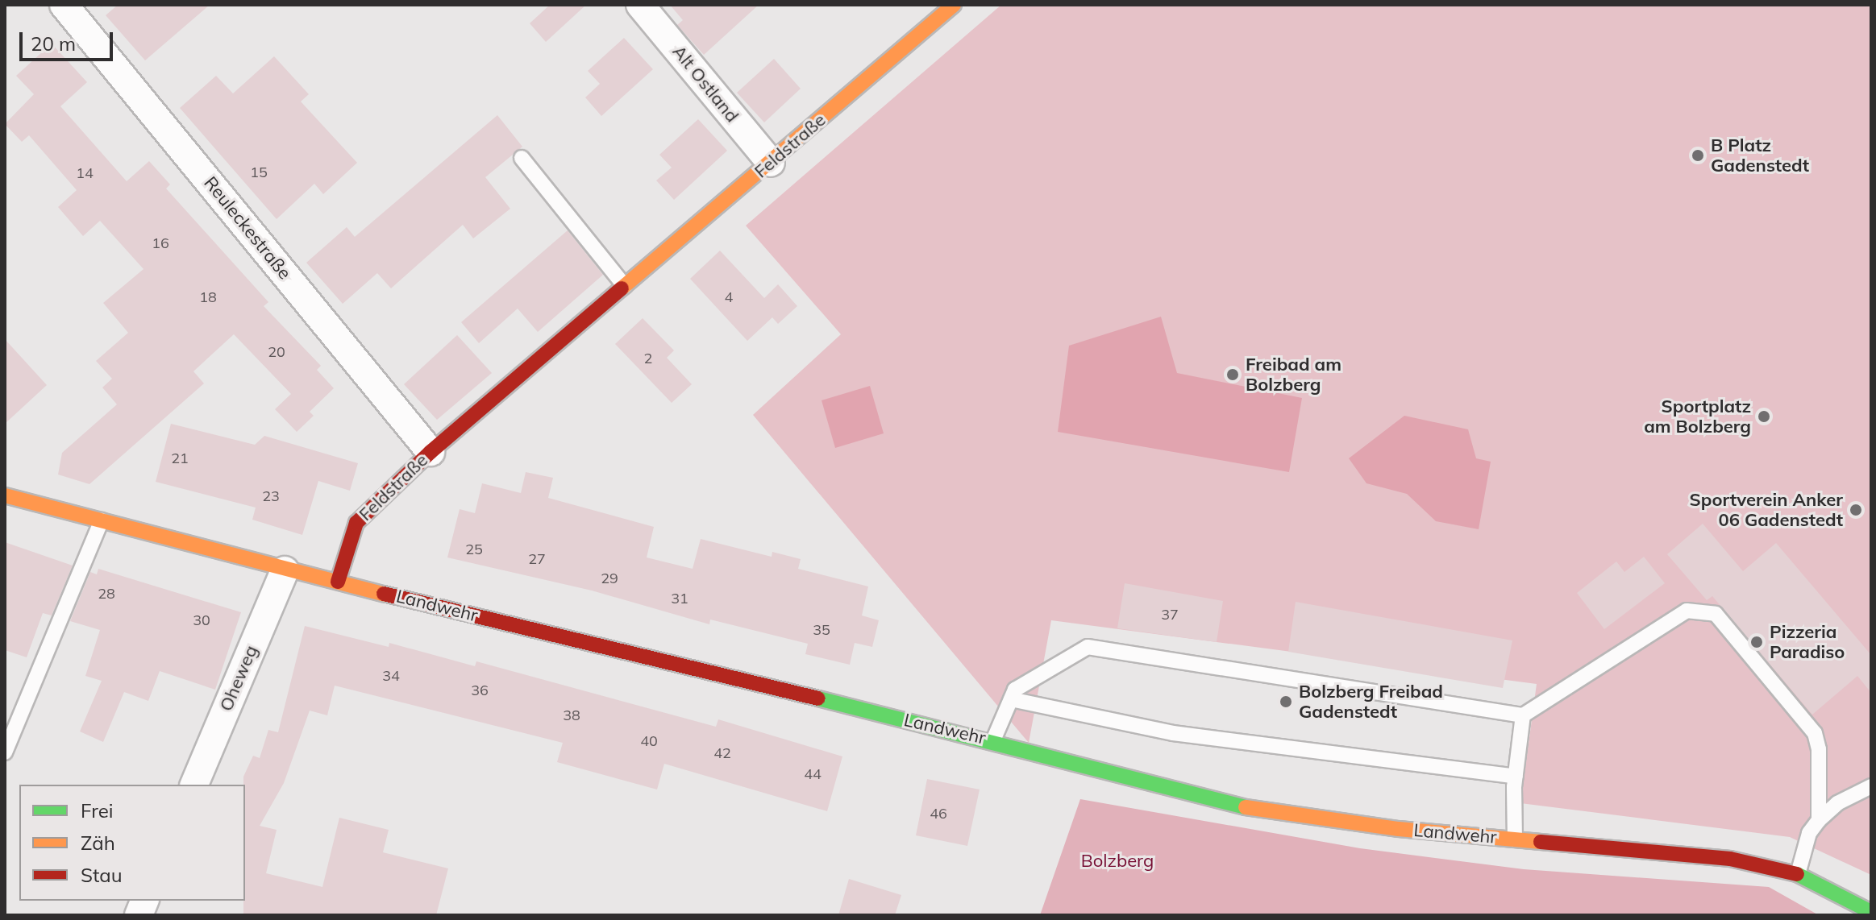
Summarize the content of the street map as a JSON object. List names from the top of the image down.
{
  "streets": {
    "street": [
      "Alt Ostland",
      "Feldstraße",
      "Reuleckestraße",
      "Landwehr",
      "Oheweg"
    ]
  },
  "crossings": [
    ["Alt Ostland", "Feldstraße"],
    ["Feldstraße", "Reuleckestraße"],
    ["Feldstraße", "Landwehr"],
    ["Landwehr", "Oheweg"]
  ],
  "parks": ["Bolzberg"],
  "places": [
    "B Platz Gadenstedt",
    "Freibad am Bolzberg",
    "Sportplatz am Bolzberg",
    "Sportverein Anker 06 Gadenstedt",
    "Pizzeria Paradiso",
    "Bolzberg Freibad Gadenstedt"
  ],
  "house_numbers": [
    "15",
    "14",
    "16",
    "18",
    "4",
    "20",
    "2",
    "21",
    "23",
    "25",
    "27",
    "29",
    "28",
    "31",
    "37",
    "30",
    "35",
    "34",
    "36",
    "38",
    "40",
    "42",
    "44",
    "46"
  ],
  "legend": ["Frei", "Zäh", "Stau"],
  "scale_bar": "20 m"
}
